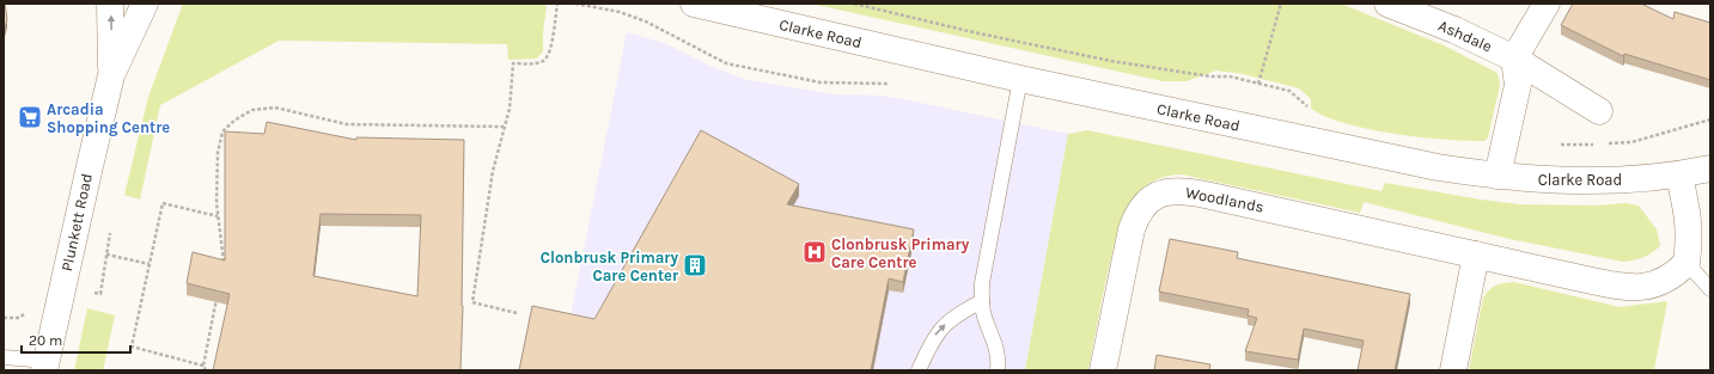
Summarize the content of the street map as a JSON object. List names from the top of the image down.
{
  "streets": {
    "street": [
      "Clarke Road",
      "Ashdale",
      "Woodlands",
      "Plunkett Road"
    ]
  },
  "places": {
    "supermarket": ["Arcadia Shopping Centre"],
    "hospital": ["Clonbrusk Primary Care Centre"],
    "building": ["Clonbrusk Primary Care Center"]
  },
  "scale_bar": "20 m"
}
